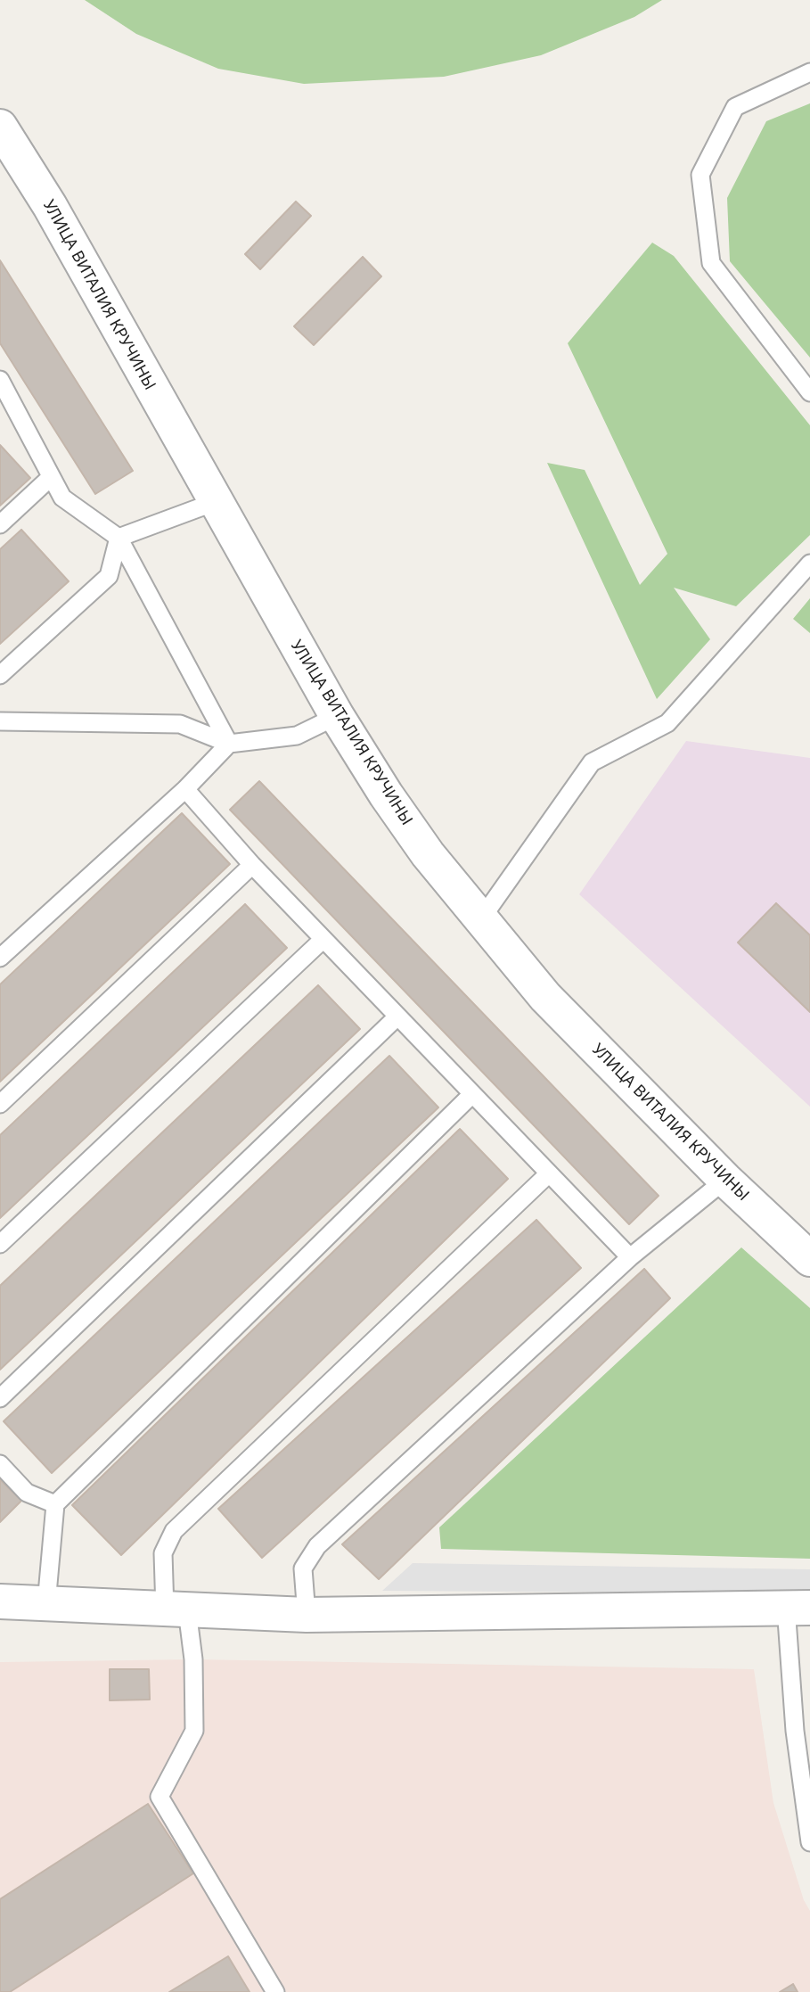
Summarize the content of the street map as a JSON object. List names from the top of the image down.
{
  "streets": {
    "street": ["УЛИЦА ВИТАЛИЯ КРУЧИНЫ"]
  }
}
